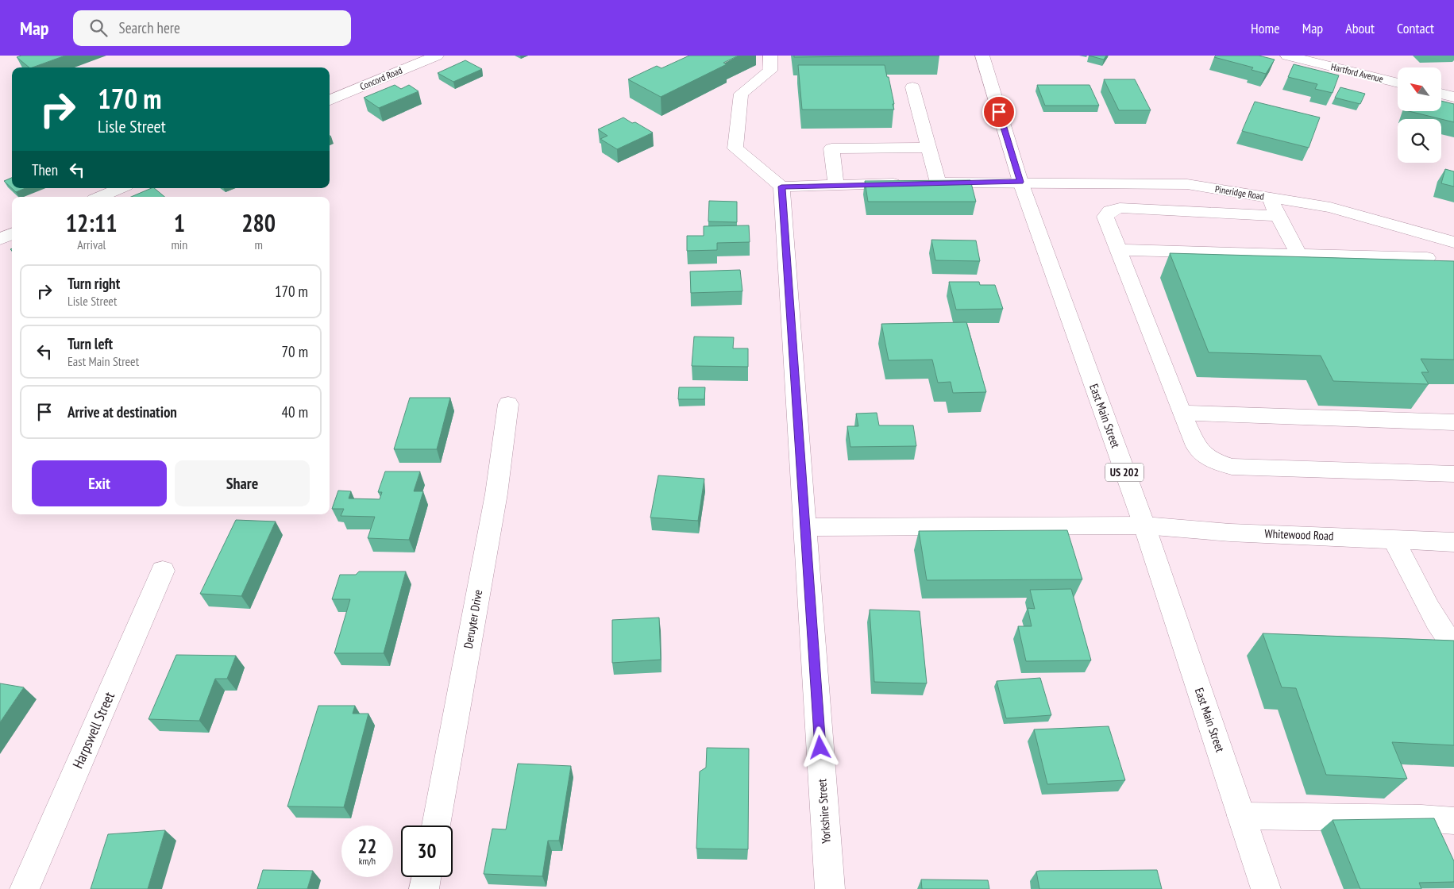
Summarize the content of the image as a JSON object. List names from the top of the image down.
{
  "streets": {
    "main road": [
      "Hartford Avenue",
      "Concord Road",
      "Pineridge Road",
      "East Main Street",
      "US 202",
      "Whitewood Road",
      "Deruyter Drive",
      "Harpswell Street",
      "Yorkshire Street"
    ]
  },
  "crossings": [
    ["Pineridge Road", "East Main Street"],
    ["Pineridge Road", "Yorkshire Street"],
    ["East Main Street", "Whitewood Road"],
    ["Whitewood Road", "Yorkshire Street"]
  ],
  "north": "top left",
  "page": {
    "header": "Map",
    "search": "Search here",
    "nav": [
      "Home",
      "Map",
      "About",
      "Contact"
    ],
    "turn": ["170 m", "Lisle Street"],
    "then": "Then",
    "eta": [
      "12:11",
      "Arrival",
      "1",
      "min",
      "280",
      "m"
    ],
    "list": [
      {
        "name": "Turn right",
        "note": "Lisle Street",
        "value": "170 m"
      },
      {
        "name": "Turn left",
        "note": "East Main Street",
        "value": "70 m"
      },
      {
        "name": "Arrive at destination",
        "value": "40 m"
      }
    ],
    "buttons": ["Exit", "Share"],
    "speed": "22 km/h",
    "limit": "30"
  }
}
